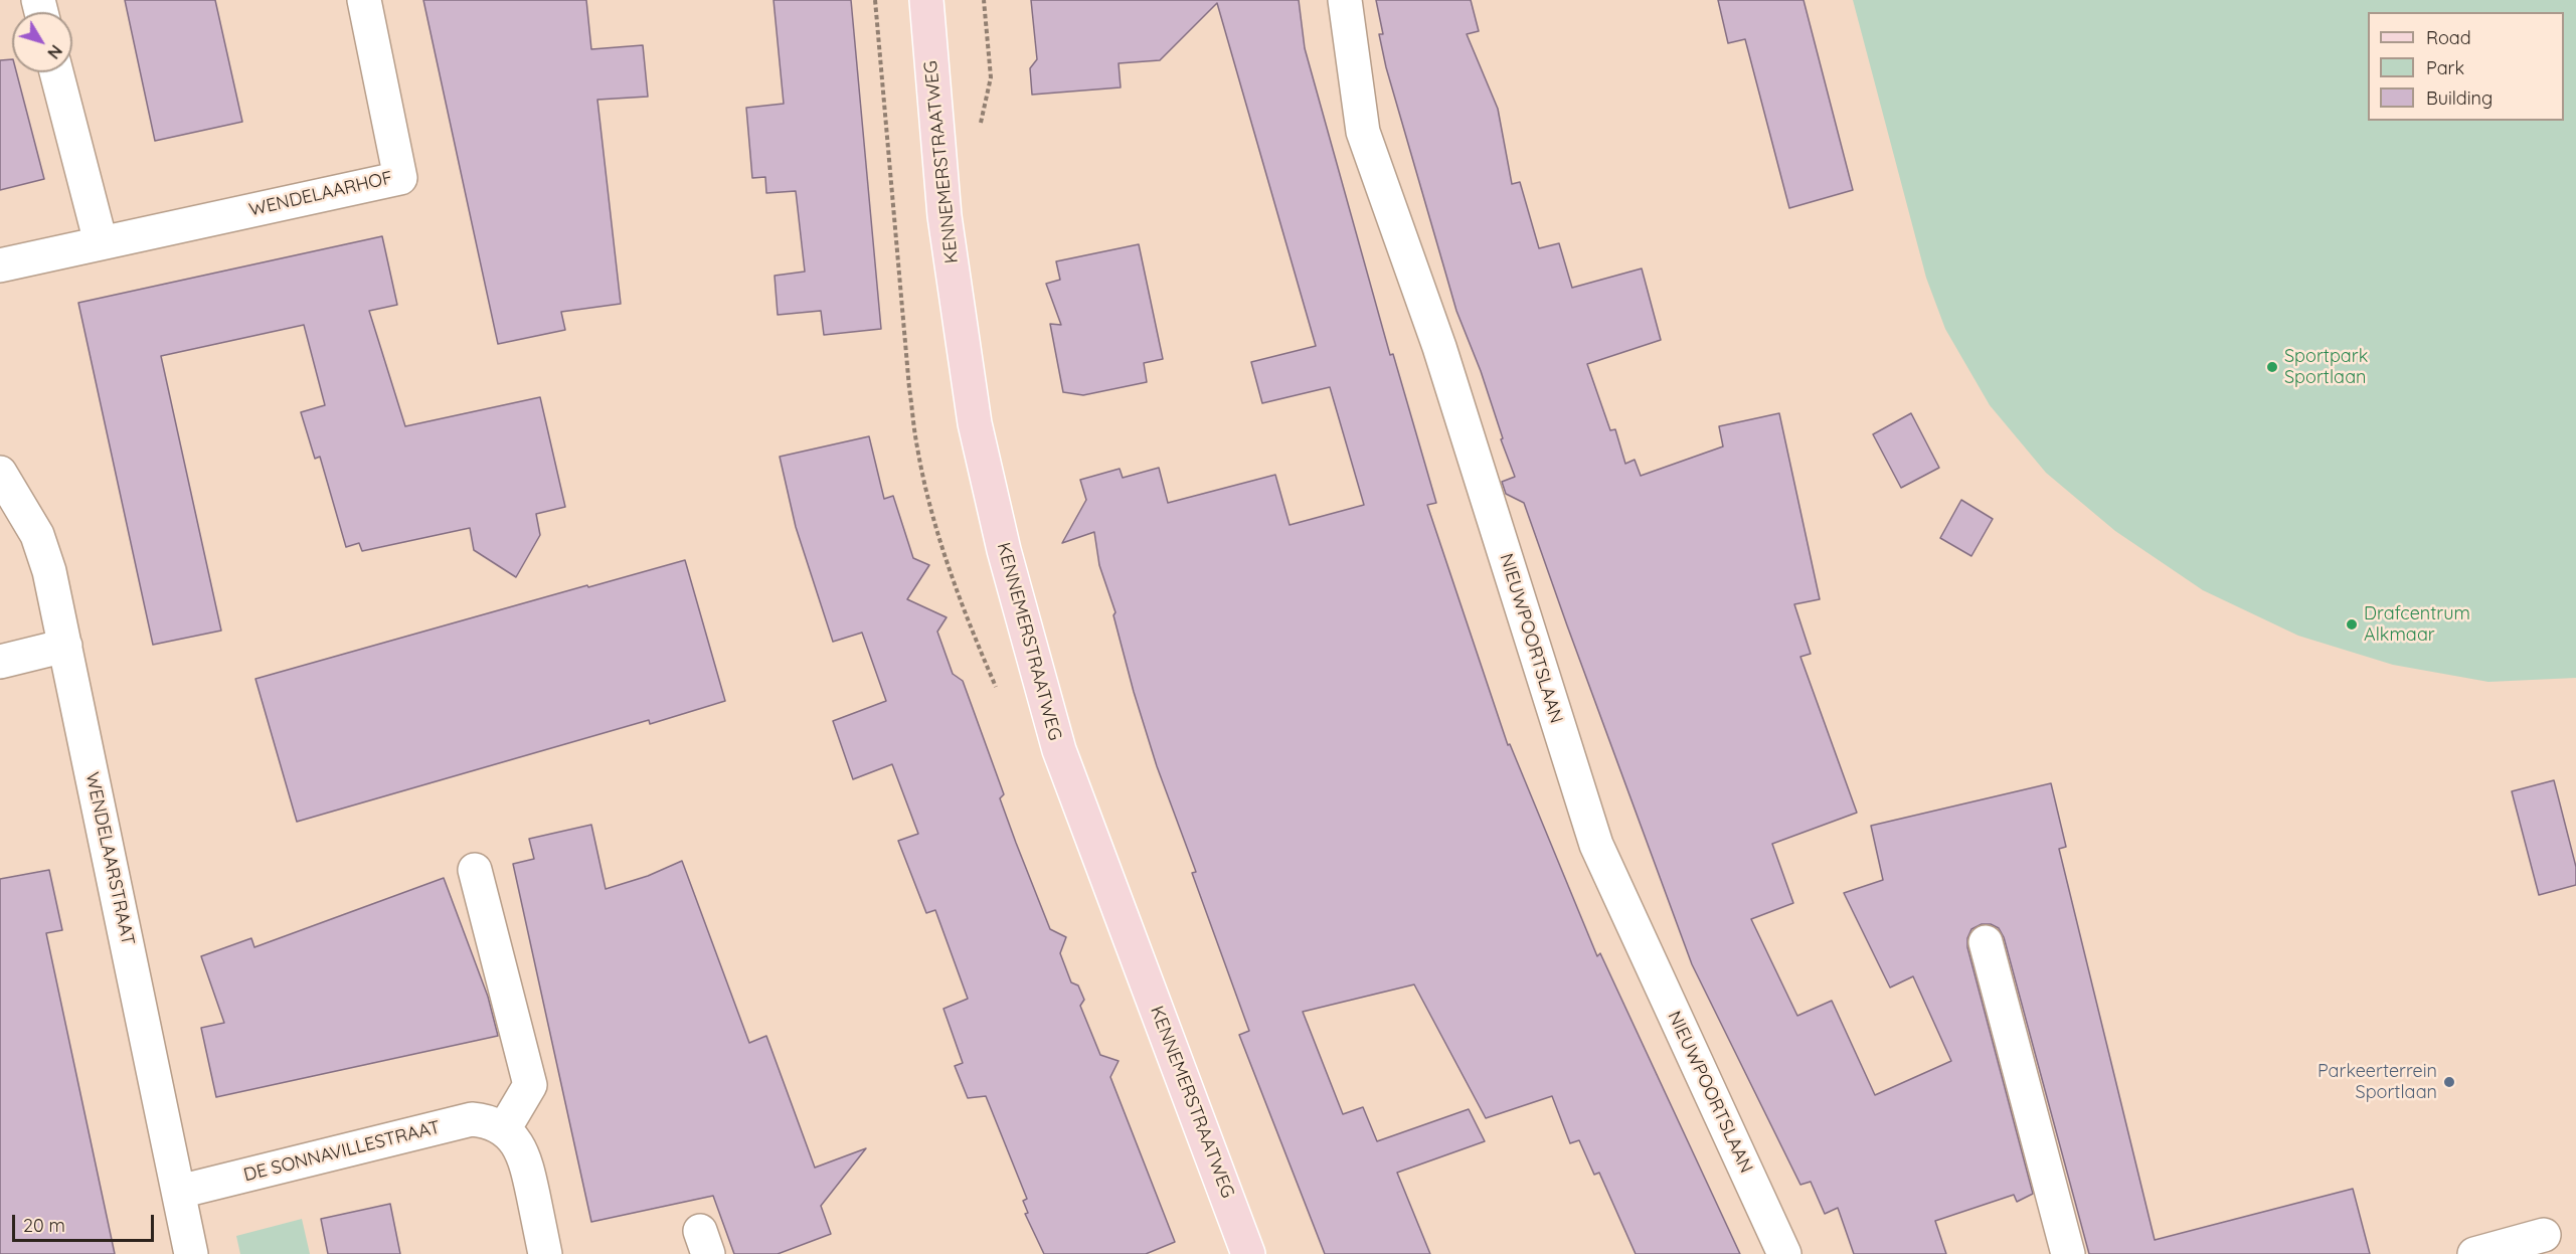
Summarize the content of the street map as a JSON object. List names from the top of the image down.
{
  "streets": {
    "main road": ["KENNEMERSTRAATWEG"],
    "street": [
      "WENDELAARHOF",
      "NIEUWPOORTSLAAN",
      "WENDELAARSTRAAT",
      "DE SONNAVILLESTRAAT"
    ]
  },
  "crossings": [
    ["WENDELAARSTRAAT", "DE SONNAVILLESTRAAT"]
  ],
  "places": ["Sportpark Sportlaan", "Drafcentrum Alkmaar", "Parkeerterrein Sportlaan"],
  "legend": ["Road", "Park", "Building"],
  "scale_bar": "20 m",
  "north": "bottom right"
}
